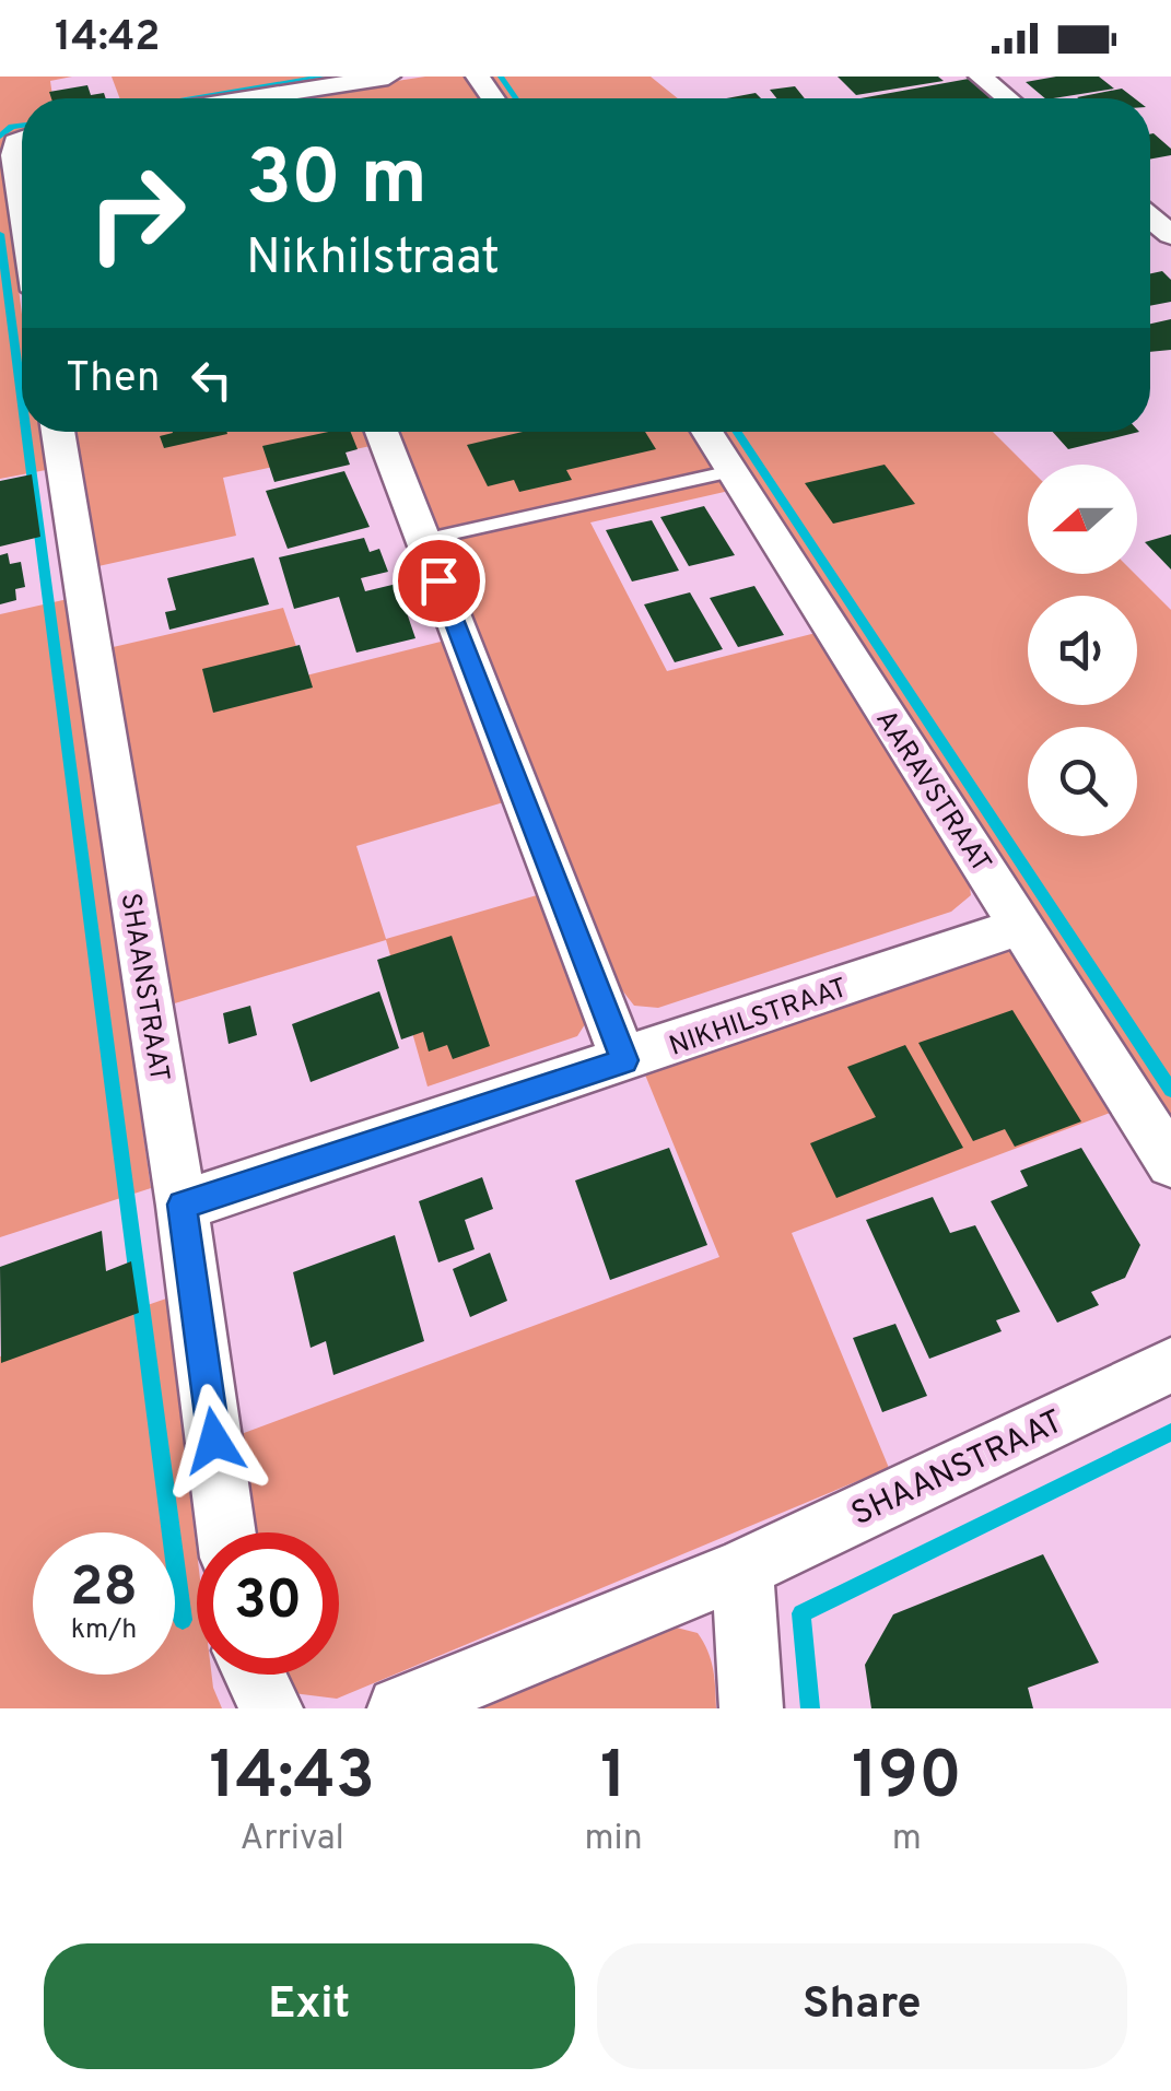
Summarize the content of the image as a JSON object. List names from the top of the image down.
{
  "streets": {
    "street": ["AARAVSTRAAT", "SHAANSTRAAT", "NIKHILSTRAAT"]
  },
  "crossings": [
    ["AARAVSTRAAT", "NIKHILSTRAAT"],
    ["SHAANSTRAAT", "NIKHILSTRAAT"]
  ],
  "north": "left",
  "page": {
    "status": "14:42",
    "turn": ["30 m", "Nikhilstraat"],
    "then": "Then",
    "speed": "28 km/h",
    "limit": "30",
    "eta": [
      "14:43",
      "Arrival",
      "1",
      "min",
      "190",
      "m"
    ],
    "buttons": ["Exit", "Share"]
  }
}
